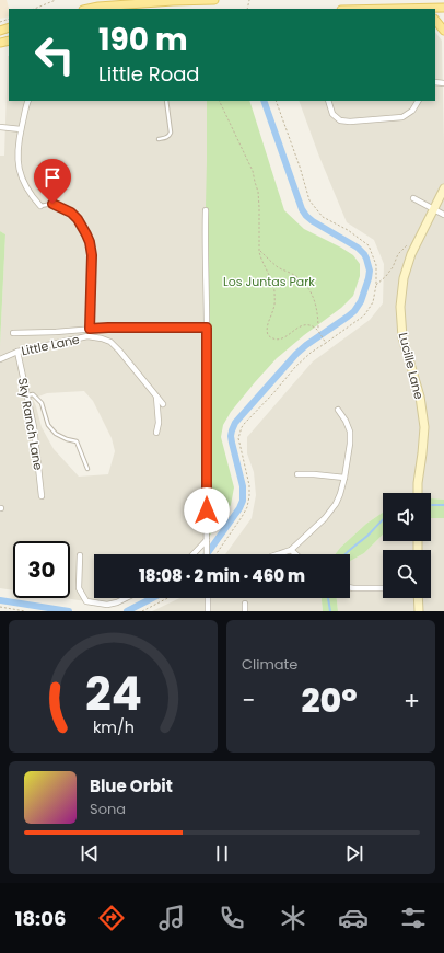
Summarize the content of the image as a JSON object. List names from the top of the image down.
{
  "streets": {
    "street": ["Little Lane", "Lucille Lane", "Sky Ranch Lane"]
  },
  "crossings": [
    ["Little Lane", "Sky Ranch Lane"]
  ],
  "parks": ["Los Juntas Park"],
  "page": {
    "turn": ["190 m", "Little Road"],
    "limit": "30",
    "trip": "18:08 · 2 min · 460 m",
    "tile": "Climate",
    "heat": ["−", "20°", "+"],
    "song": ["Blue Orbit", "Sona"],
    "tabs": "18:06",
    "gauge": ["24", "km/h"]
  }
}
